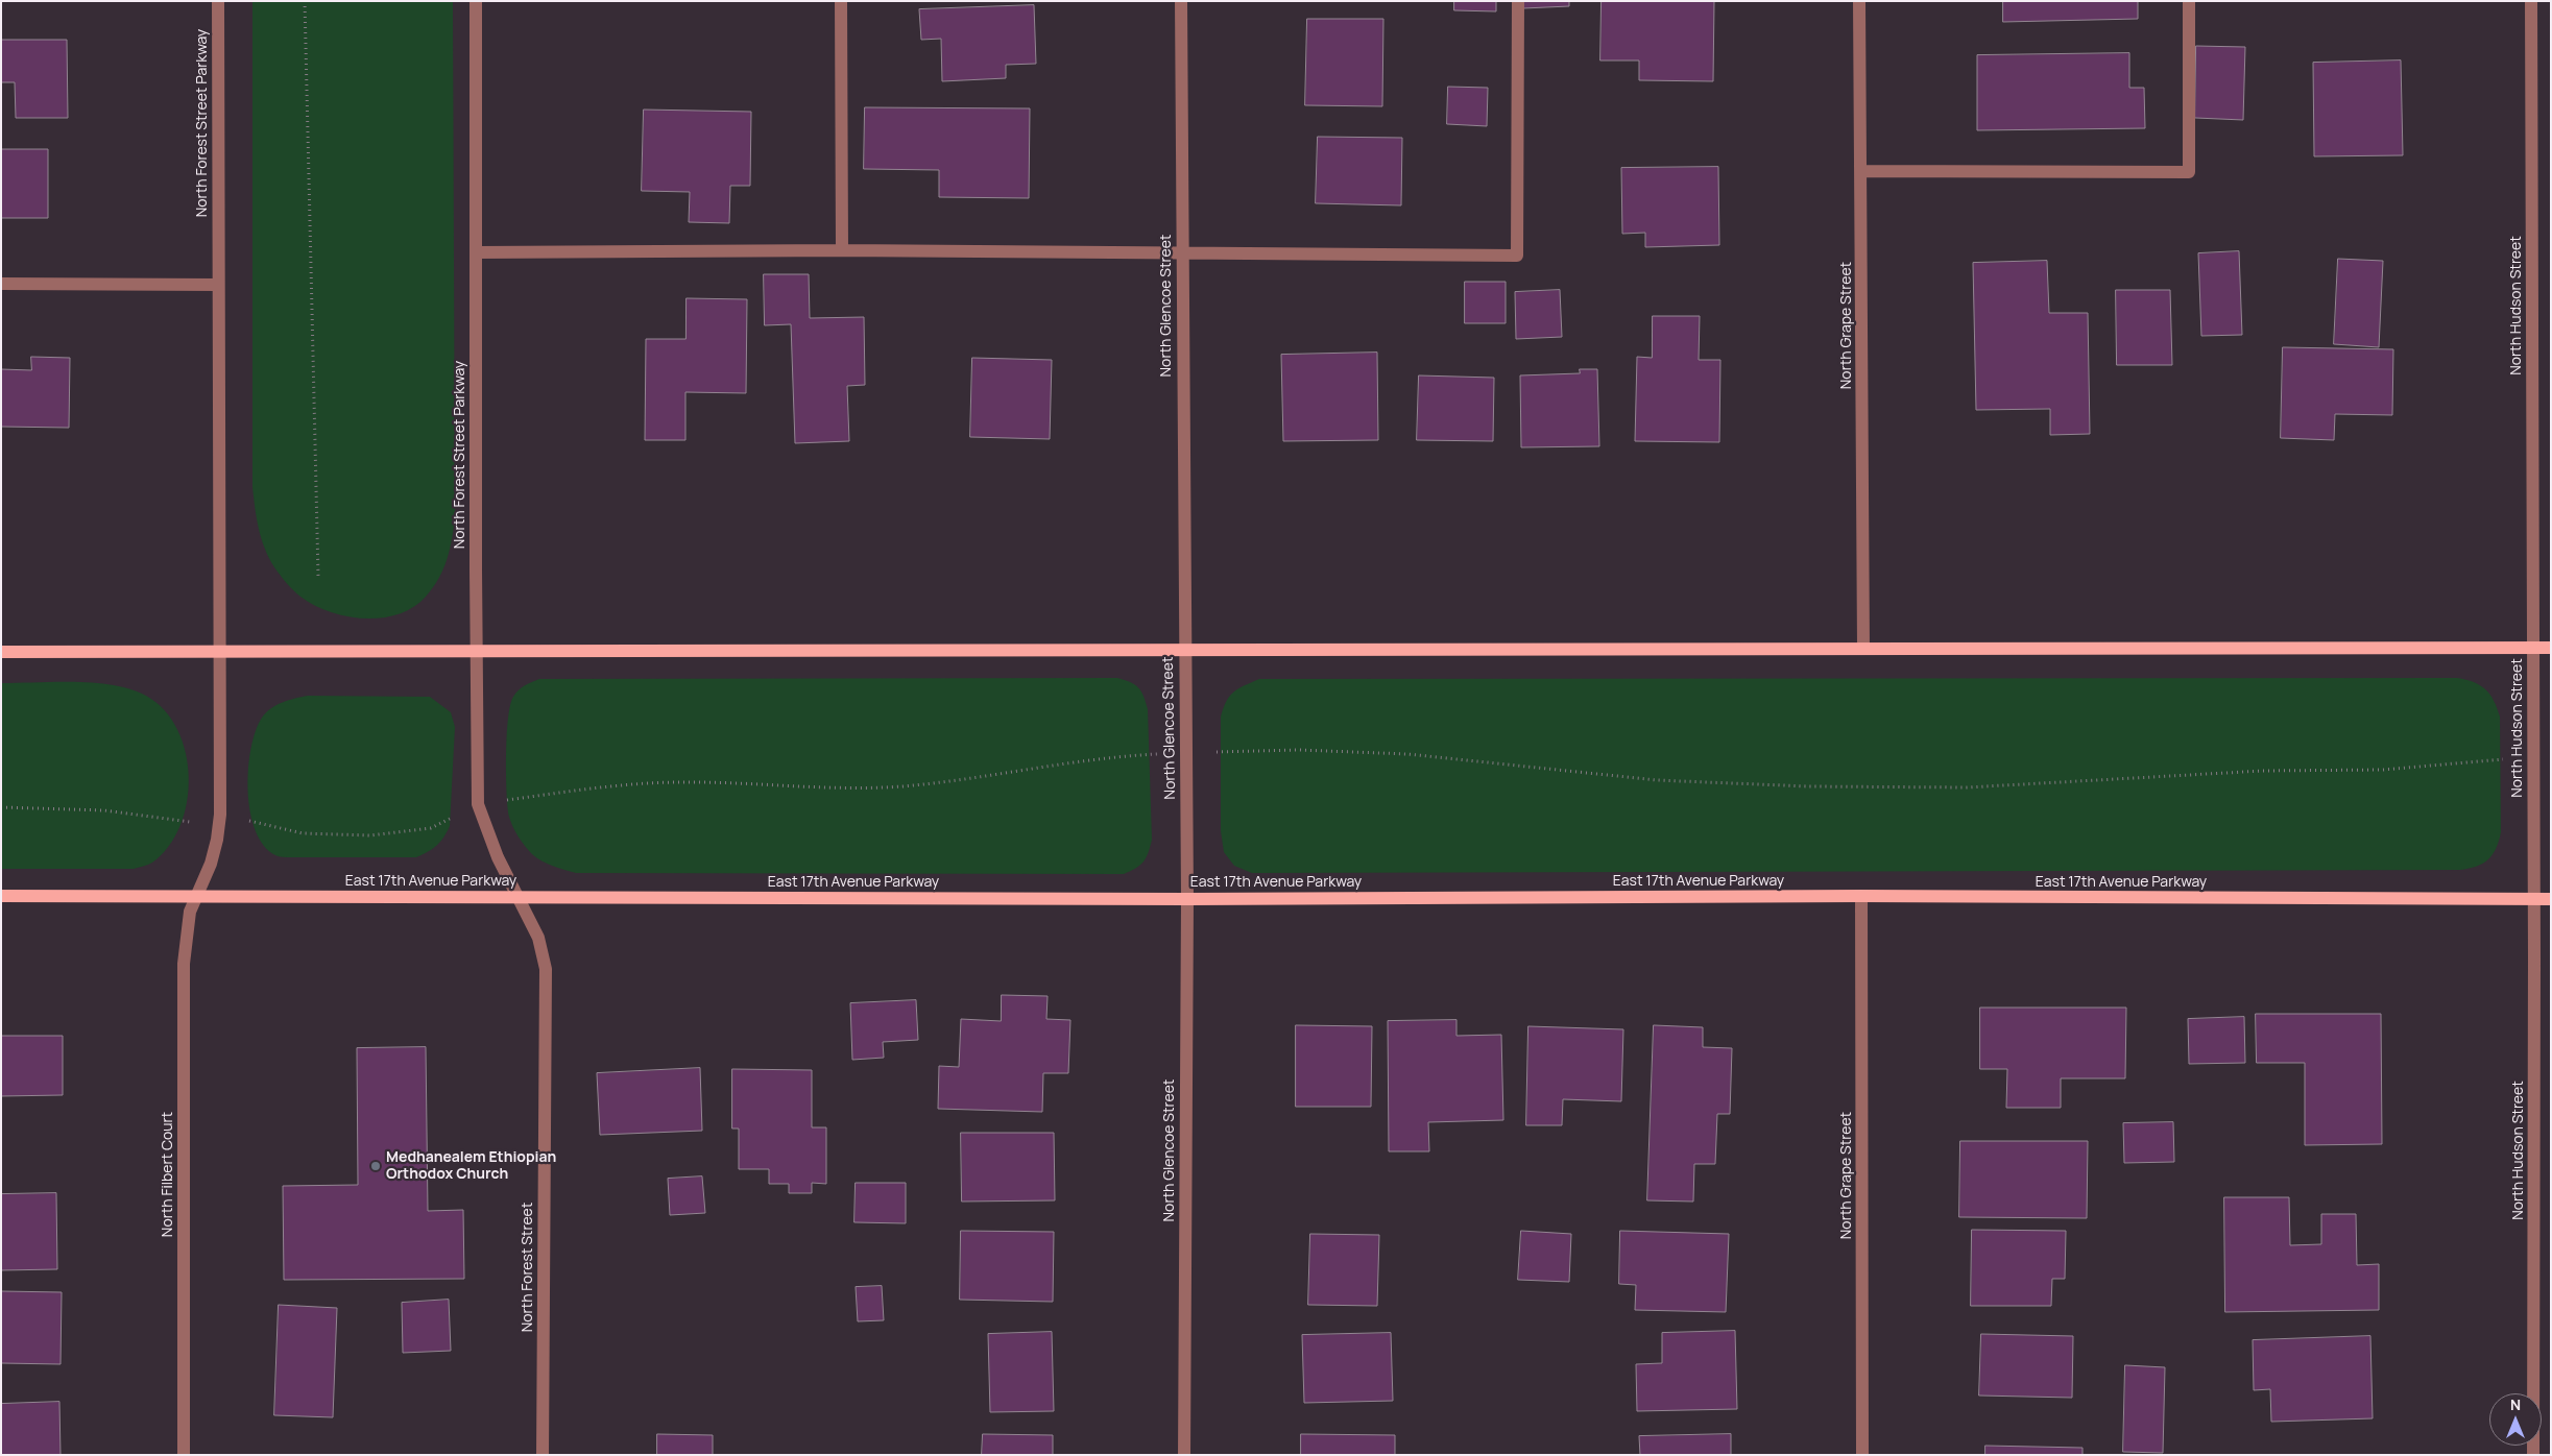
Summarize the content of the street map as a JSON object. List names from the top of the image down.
{
  "streets": {
    "main road": ["East 17th Avenue Parkway"],
    "street": [
      "North Forest Street Parkway",
      "North Glencoe Street",
      "North Hudson Street",
      "North Grape Street",
      "North Filbert Court",
      "North Forest Street"
    ]
  },
  "crossings": [
    ["North Forest Street Parkway", "East 17th Avenue Parkway"],
    ["North Forest Street Parkway", "North Filbert Court"],
    ["North Forest Street Parkway", "North Forest Street"],
    ["North Glencoe Street", "East 17th Avenue Parkway"],
    ["North Hudson Street", "East 17th Avenue Parkway"],
    ["North Grape Street", "East 17th Avenue Parkway"],
    ["East 17th Avenue Parkway", "North Filbert Court"],
    ["East 17th Avenue Parkway", "North Forest Street"]
  ],
  "places": ["Medhanealem Ethiopian Orthodox Church"],
  "north": "top"
}
